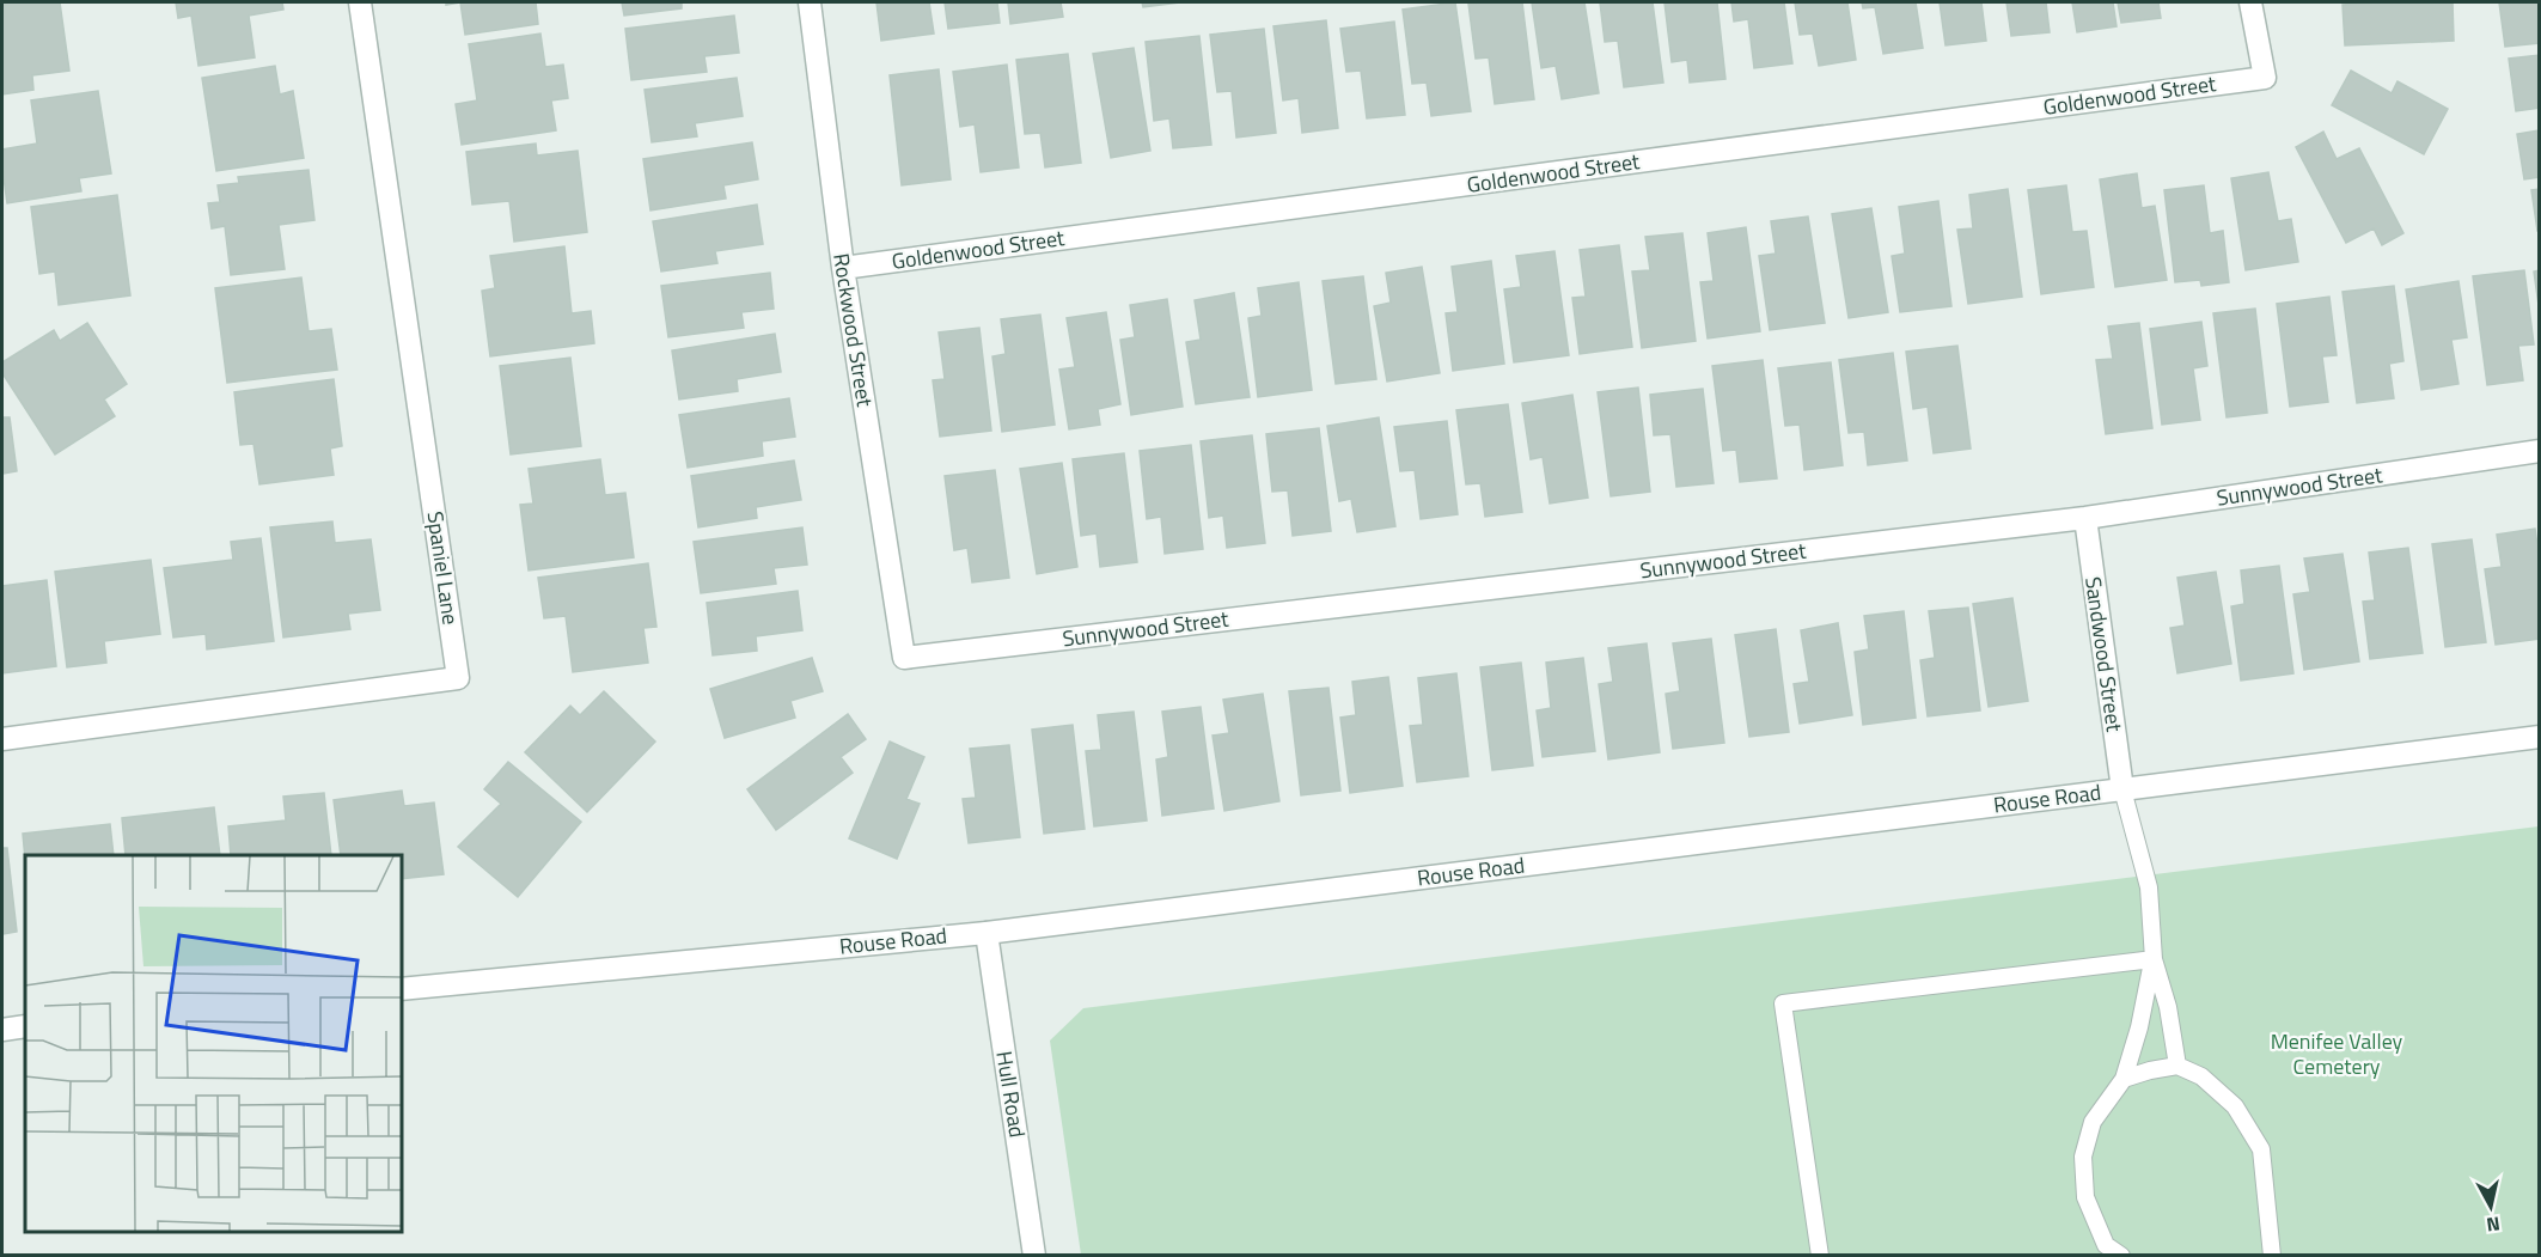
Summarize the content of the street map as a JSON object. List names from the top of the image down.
{
  "streets": {
    "street": [
      "Goldenwood Street",
      "Rockwood Street",
      "Sunnywood Street",
      "Spaniel Lane",
      "Sandwood Street",
      "Rouse Road",
      "Hull Road"
    ]
  },
  "crossings": [
    ["Goldenwood Street", "Rockwood Street"],
    ["Rockwood Street", "Sunnywood Street"],
    ["Sunnywood Street", "Sandwood Street"],
    ["Sandwood Street", "Rouse Road"],
    ["Rouse Road", "Hull Road"]
  ],
  "parks": ["Menifee Valley Cemetery"],
  "north": "bottom"
}
